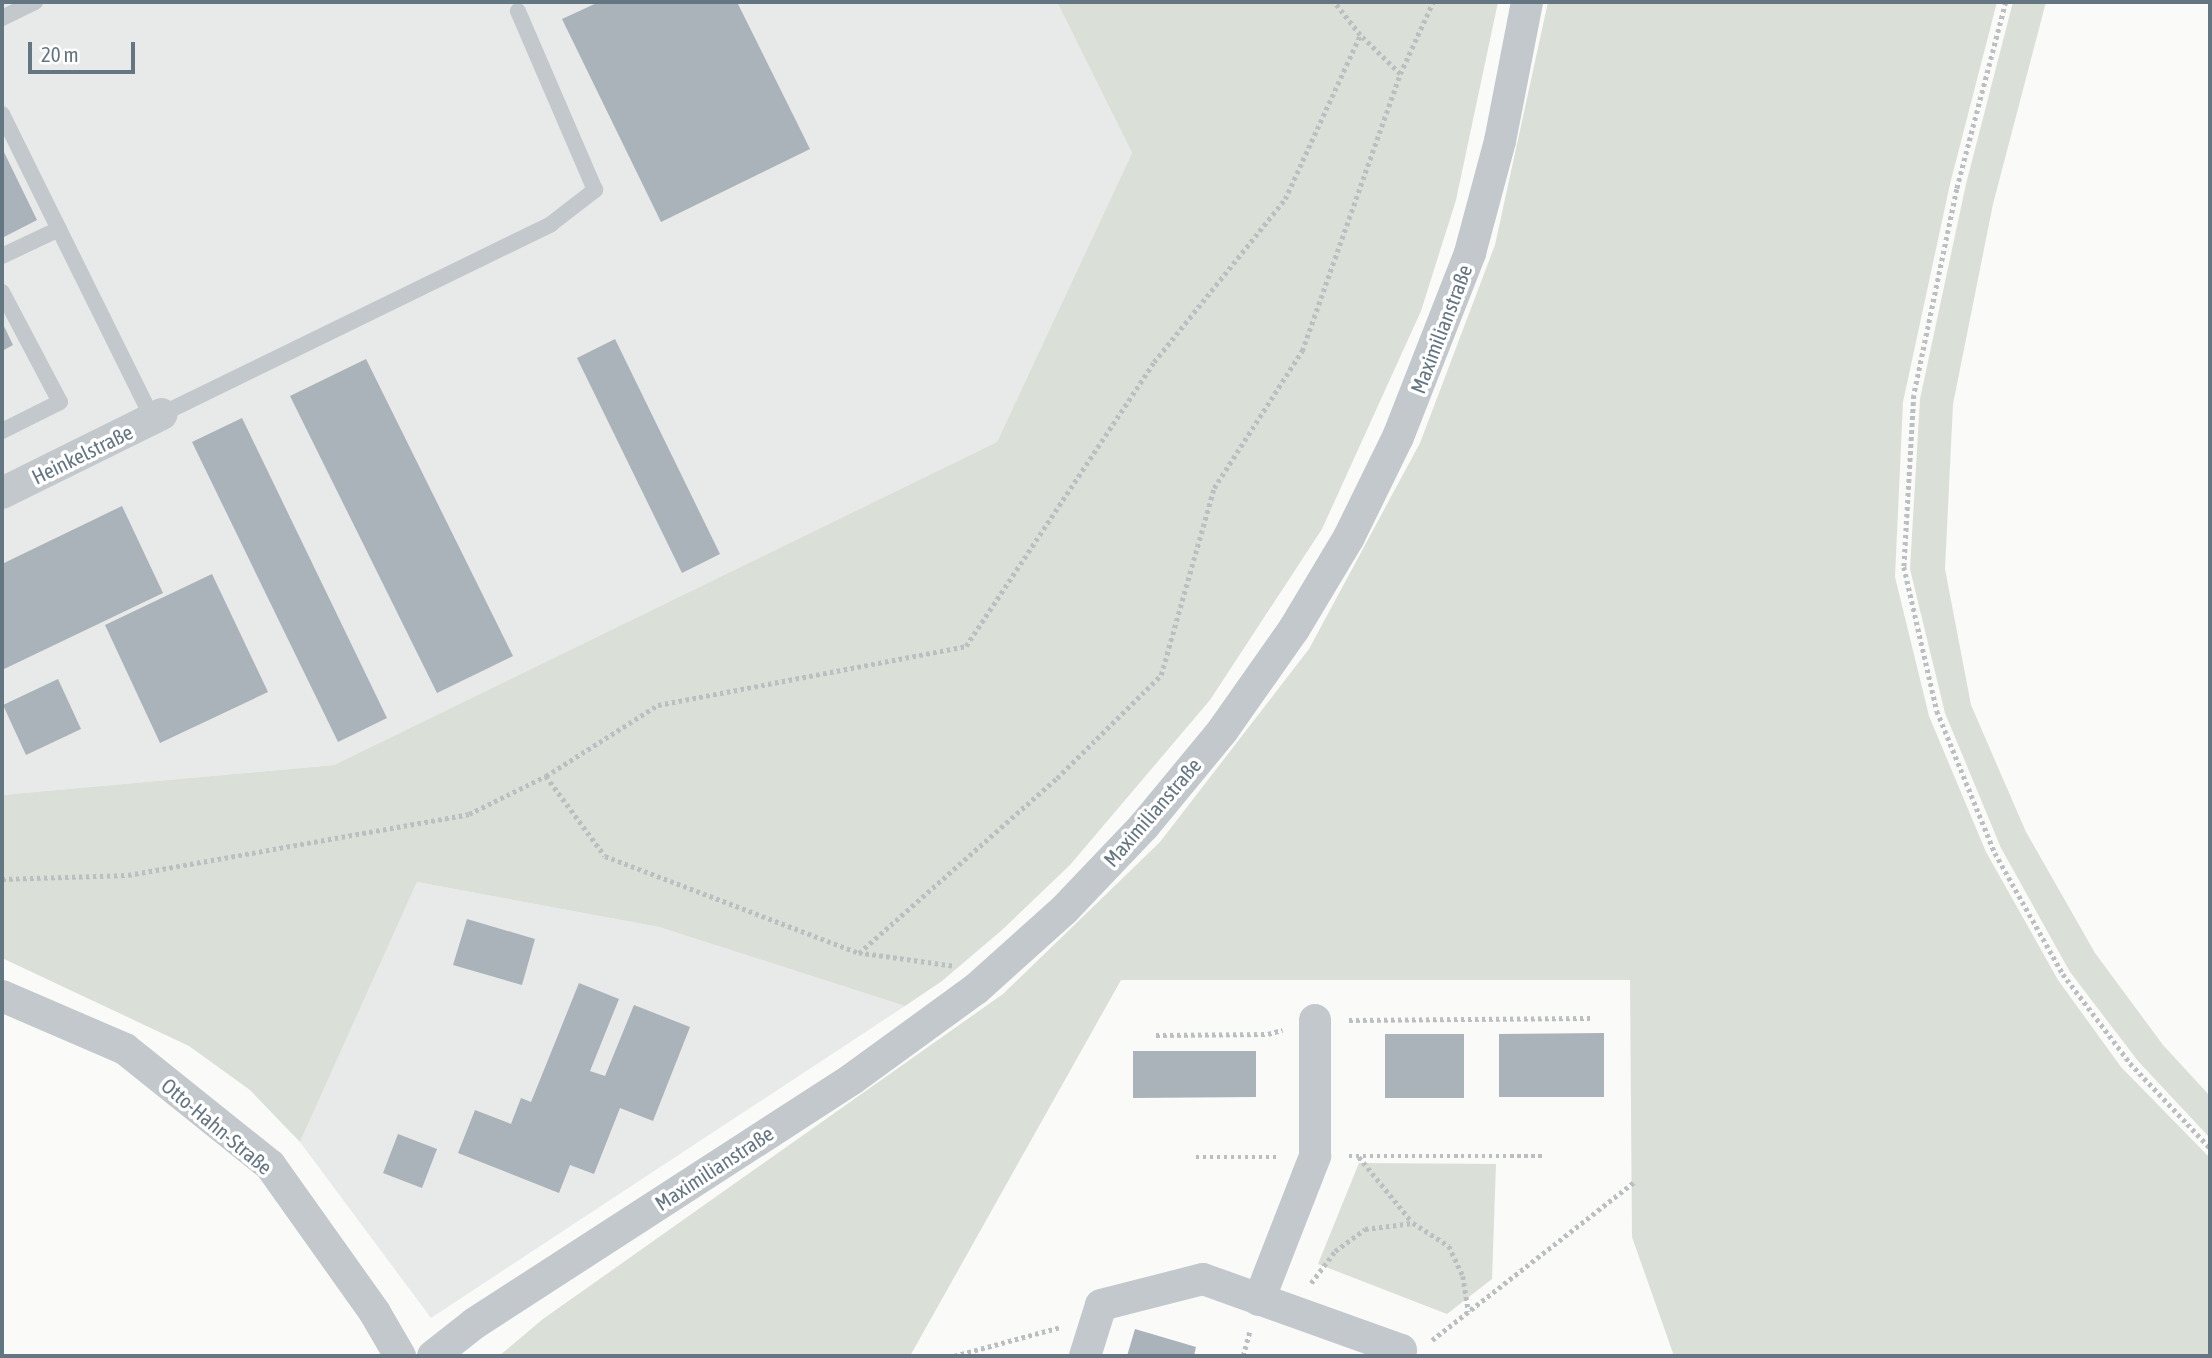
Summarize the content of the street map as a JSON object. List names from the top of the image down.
{
  "streets": {
    "street": ["Maximilianstraße", "Heinkelstraße", "Otto-Hahn-Straße"]
  },
  "scale_bar": "20 m"
}
